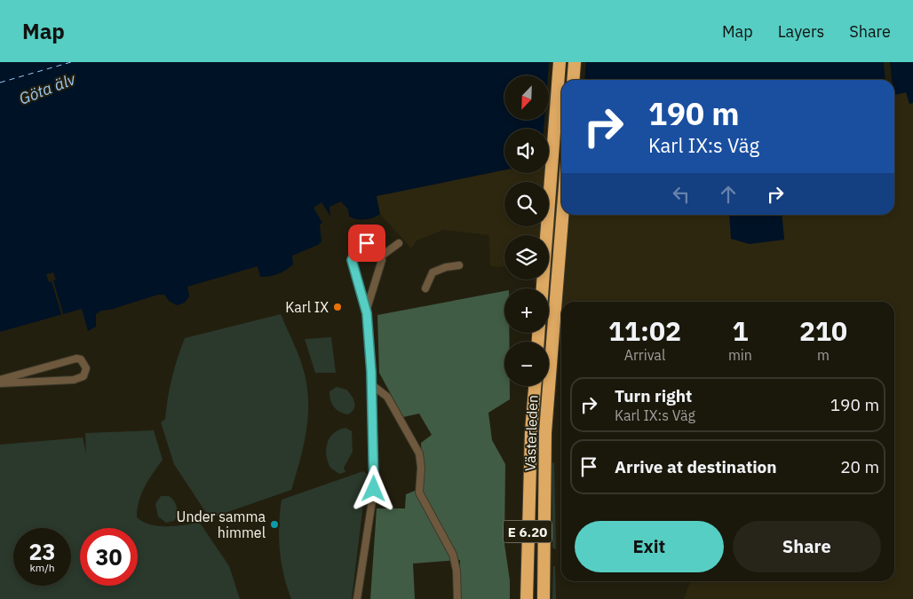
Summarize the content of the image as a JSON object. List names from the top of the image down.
{
  "streets": {
    "highway": ["Västerleden", "E 6.20"]
  },
  "water": ["Göta älv"],
  "places": ["Karl IX", "Under samma himmel"],
  "north": "bottom left",
  "page": {
    "header": "Map",
    "nav": ["Map", "Layers", "Share"],
    "map_buttons": ["+", "−"],
    "turn": ["190 m", "Karl IX:s Väg"],
    "eta": [
      "11:02",
      "Arrival",
      "1",
      "min",
      "210",
      "m"
    ],
    "list": [
      {
        "name": "Turn right",
        "note": "Karl IX:s Väg",
        "value": "190 m"
      },
      {
        "name": "Arrive at destination",
        "value": "20 m"
      }
    ],
    "buttons": ["Exit", "Share"],
    "speed": "23 km/h",
    "limit": "30"
  }
}
